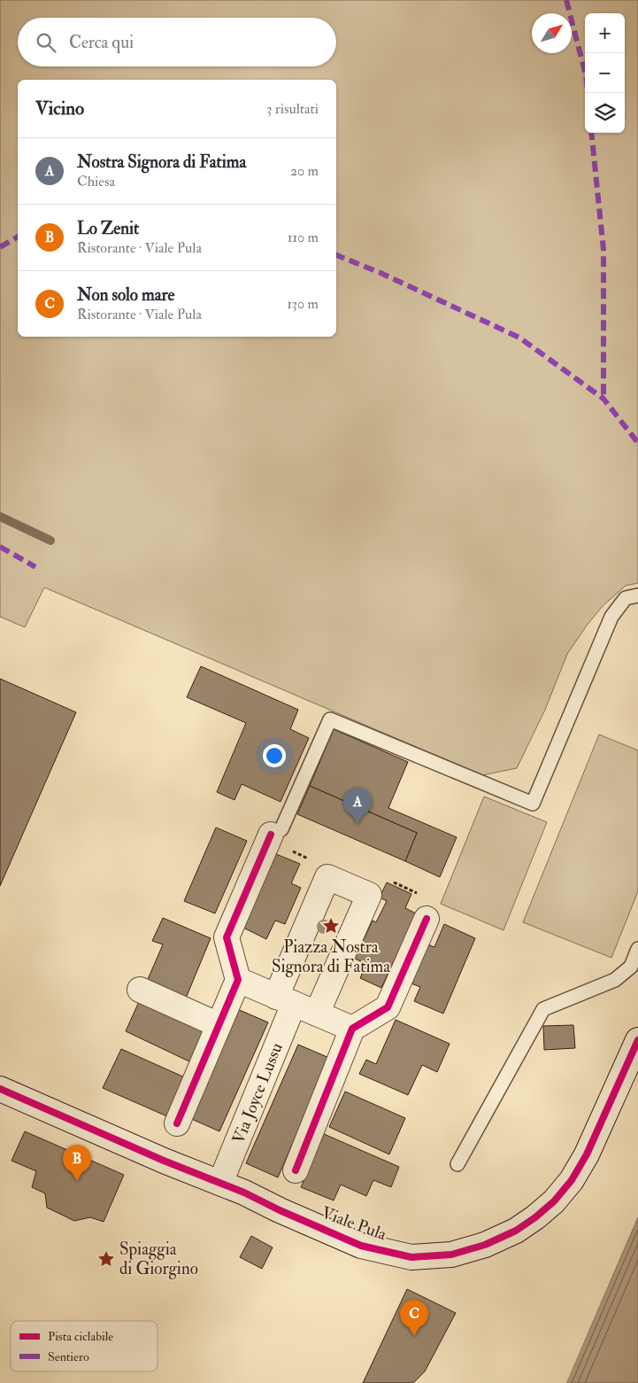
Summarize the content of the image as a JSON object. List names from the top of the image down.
{
  "streets": {
    "street": ["Via Joyce Lussu", "Viale Pula"]
  },
  "crossings": [
    ["Via Joyce Lussu", "Viale Pula"]
  ],
  "places": {
    "place": ["Piazza Nostra Signora di Fatima", "Spiaggia di Giorgino"]
  },
  "legend": ["Pista ciclabile", "Sentiero"],
  "north": "top right",
  "page": {
    "map_buttons": ["+", "−"],
    "search": "Cerca qui",
    "heading": ["Vicino", "3 risultati"],
    "list": [
      {
        "mark": "A",
        "name": "Nostra Signora di Fatima",
        "note": "Chiesa",
        "value": "20 m"
      },
      {
        "mark": "B",
        "name": "Lo Zenit",
        "note": "Ristorante · Viale Pula",
        "value": "110 m"
      },
      {
        "mark": "C",
        "name": "Non solo mare",
        "note": "Ristorante · Viale Pula",
        "value": "130 m"
      }
    ],
    "pins": ["A", "B", "C"]
  }
}
